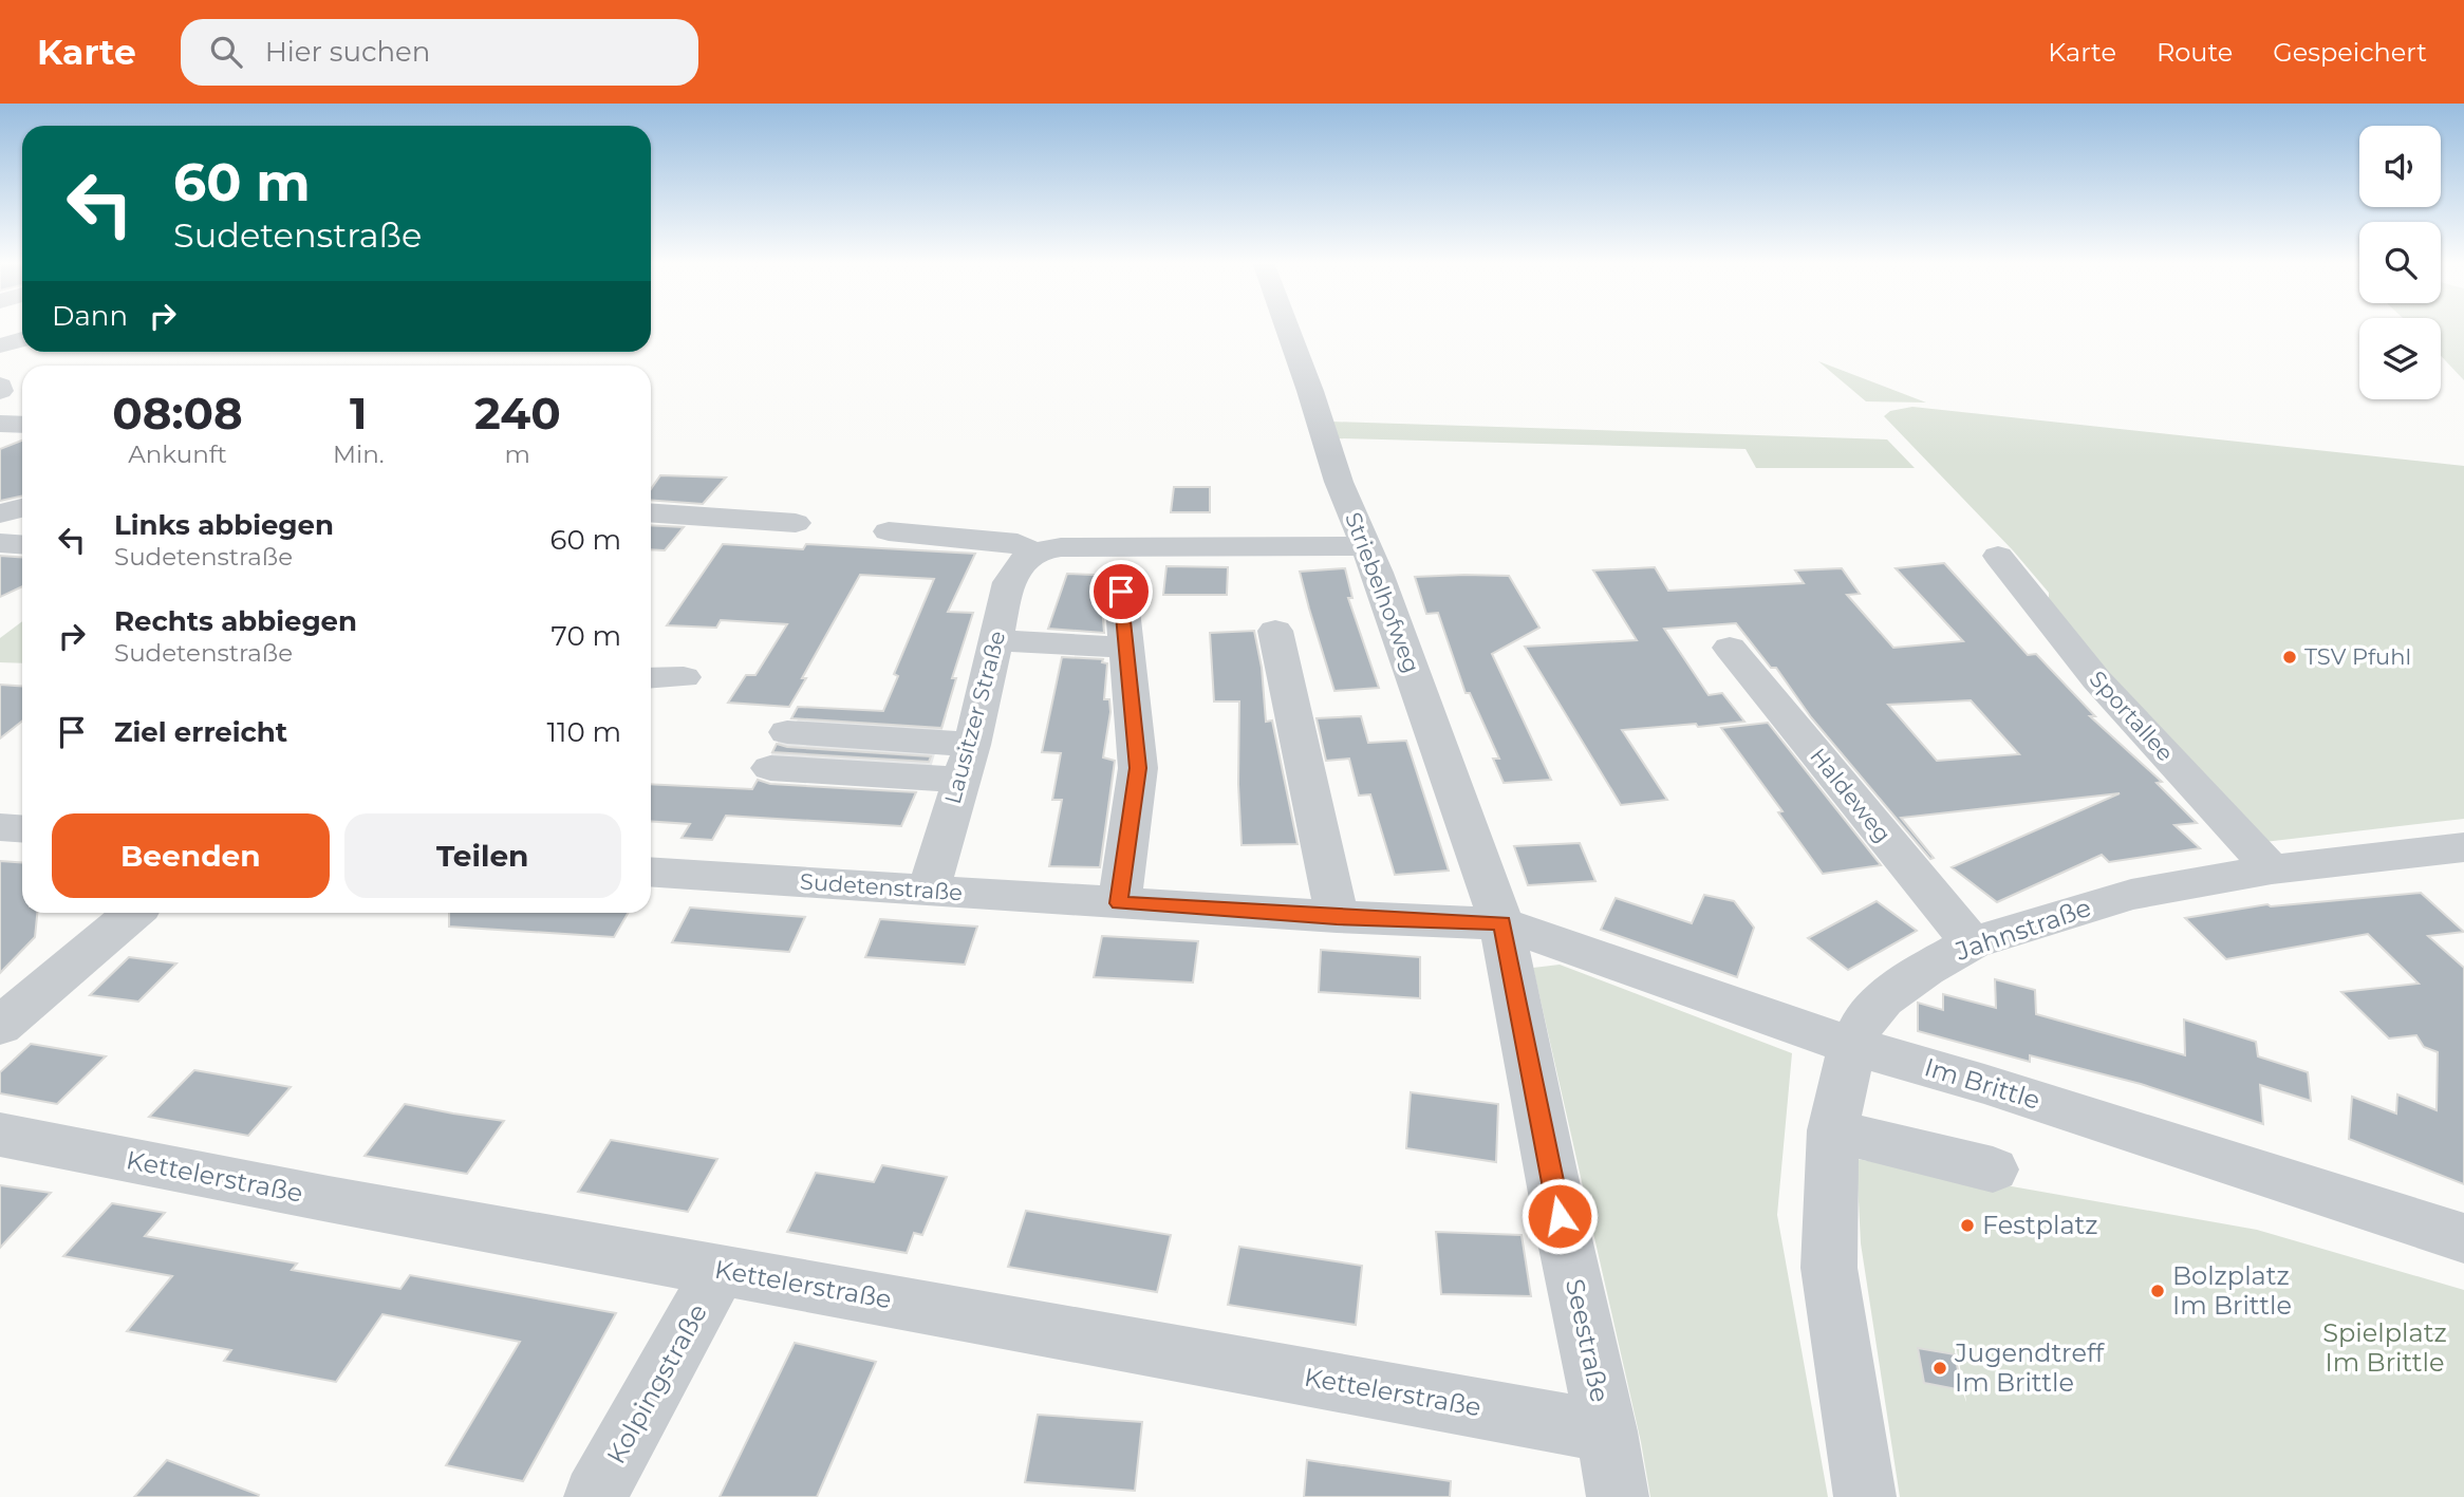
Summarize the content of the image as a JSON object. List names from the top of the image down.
{
  "streets": {
    "street": [
      "Striebelhofweg",
      "Sportallee",
      "Lausitzer Straße",
      "Haldeweg",
      "Sudetenstraße",
      "Jahnstraße",
      "Im Brittle",
      "Kettelerstraße",
      "Seestraße",
      "Kolpingstraße"
    ]
  },
  "crossings": [
    ["Striebelhofweg", "Sudetenstraße"],
    ["Striebelhofweg", "Im Brittle"],
    ["Striebelhofweg", "Seestraße"],
    ["Sportallee", "Jahnstraße"],
    ["Lausitzer Straße", "Sudetenstraße"],
    ["Haldeweg", "Jahnstraße"],
    ["Sudetenstraße", "Im Brittle"],
    ["Sudetenstraße", "Seestraße"],
    ["Jahnstraße", "Im Brittle"],
    ["Im Brittle", "Seestraße"],
    ["Kettelerstraße", "Seestraße"],
    ["Kettelerstraße", "Kolpingstraße"]
  ],
  "parks": ["Spielplatz Im Brittle"],
  "places": [
    "TSV Pfuhl",
    "Festplatz",
    "Bolzplatz Im Brittle",
    "Jugendtreff Im Brittle"
  ],
  "page": {
    "header": "Karte",
    "search": "Hier suchen",
    "nav": ["Karte", "Route", "Gespeichert"],
    "turn": ["60 m", "Sudetenstraße"],
    "then": "Dann",
    "eta": [
      "08:08",
      "Ankunft",
      "1",
      "Min.",
      "240",
      "m"
    ],
    "list": [
      {
        "name": "Links abbiegen",
        "note": "Sudetenstraße",
        "value": "60 m"
      },
      {
        "name": "Rechts abbiegen",
        "note": "Sudetenstraße",
        "value": "70 m"
      },
      {
        "name": "Ziel erreicht",
        "value": "110 m"
      }
    ],
    "buttons": ["Beenden", "Teilen"]
  }
}
